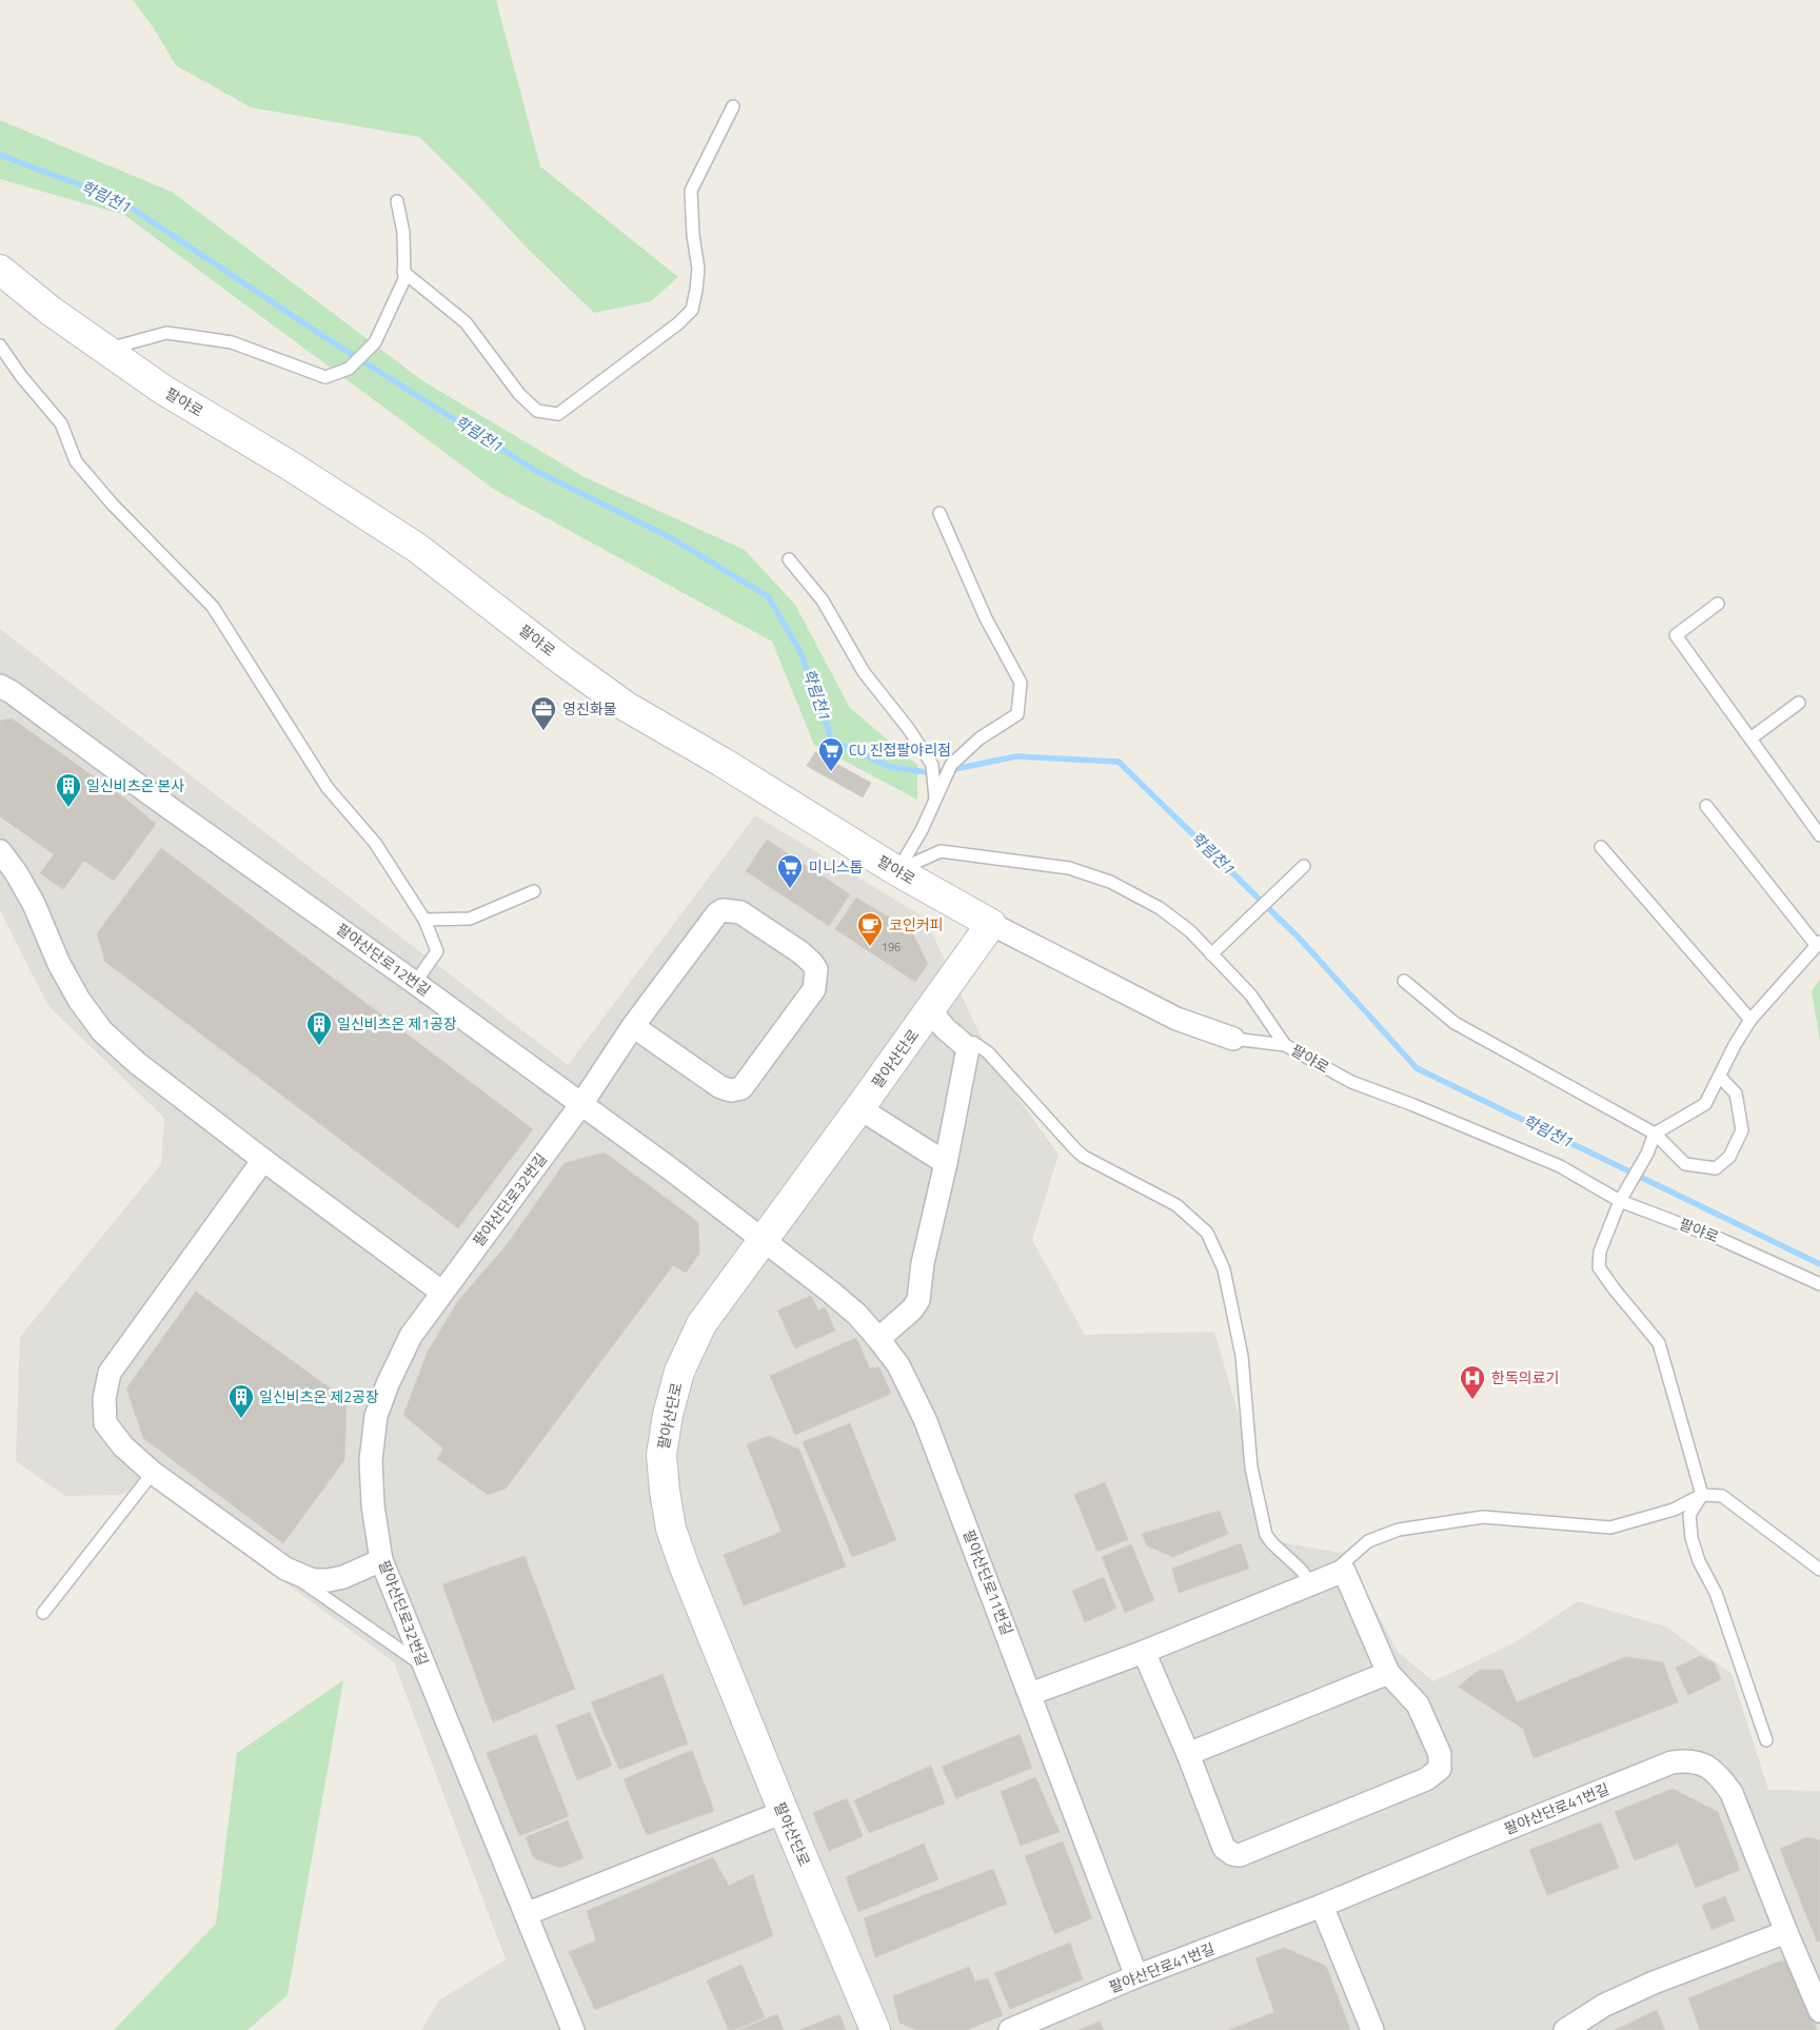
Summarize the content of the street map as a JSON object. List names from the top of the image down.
{
  "streets": {
    "street": [
      "팔야로",
      "팔야산단로12번길",
      "팔야산단로",
      "팔야산단로32번길",
      "팔야산단로11번길",
      "팔야산단로41번길"
    ]
  },
  "crossings": [
    ["팔야로", "팔야산단로"],
    ["팔야산단로12번길", "팔야산단로"],
    ["팔야산단로12번길", "팔야산단로32번길"],
    ["팔야산단로12번길", "팔야산단로11번길"],
    ["팔야산단로", "팔야산단로11번길"],
    ["팔야산단로11번길", "팔야산단로41번길"]
  ],
  "water": ["학림천1"],
  "places": {
    "office": ["영진화물"],
    "supermarket": ["CU 진접팔야리점", "미니스톱"],
    "building": ["일신비츠온 본사", "일신비츠온 제1공장", "일신비츠온 제2공장"],
    "cafe": ["코인커피"],
    "hospital": ["한독의료기"]
  },
  "house_numbers": ["196"]
}
